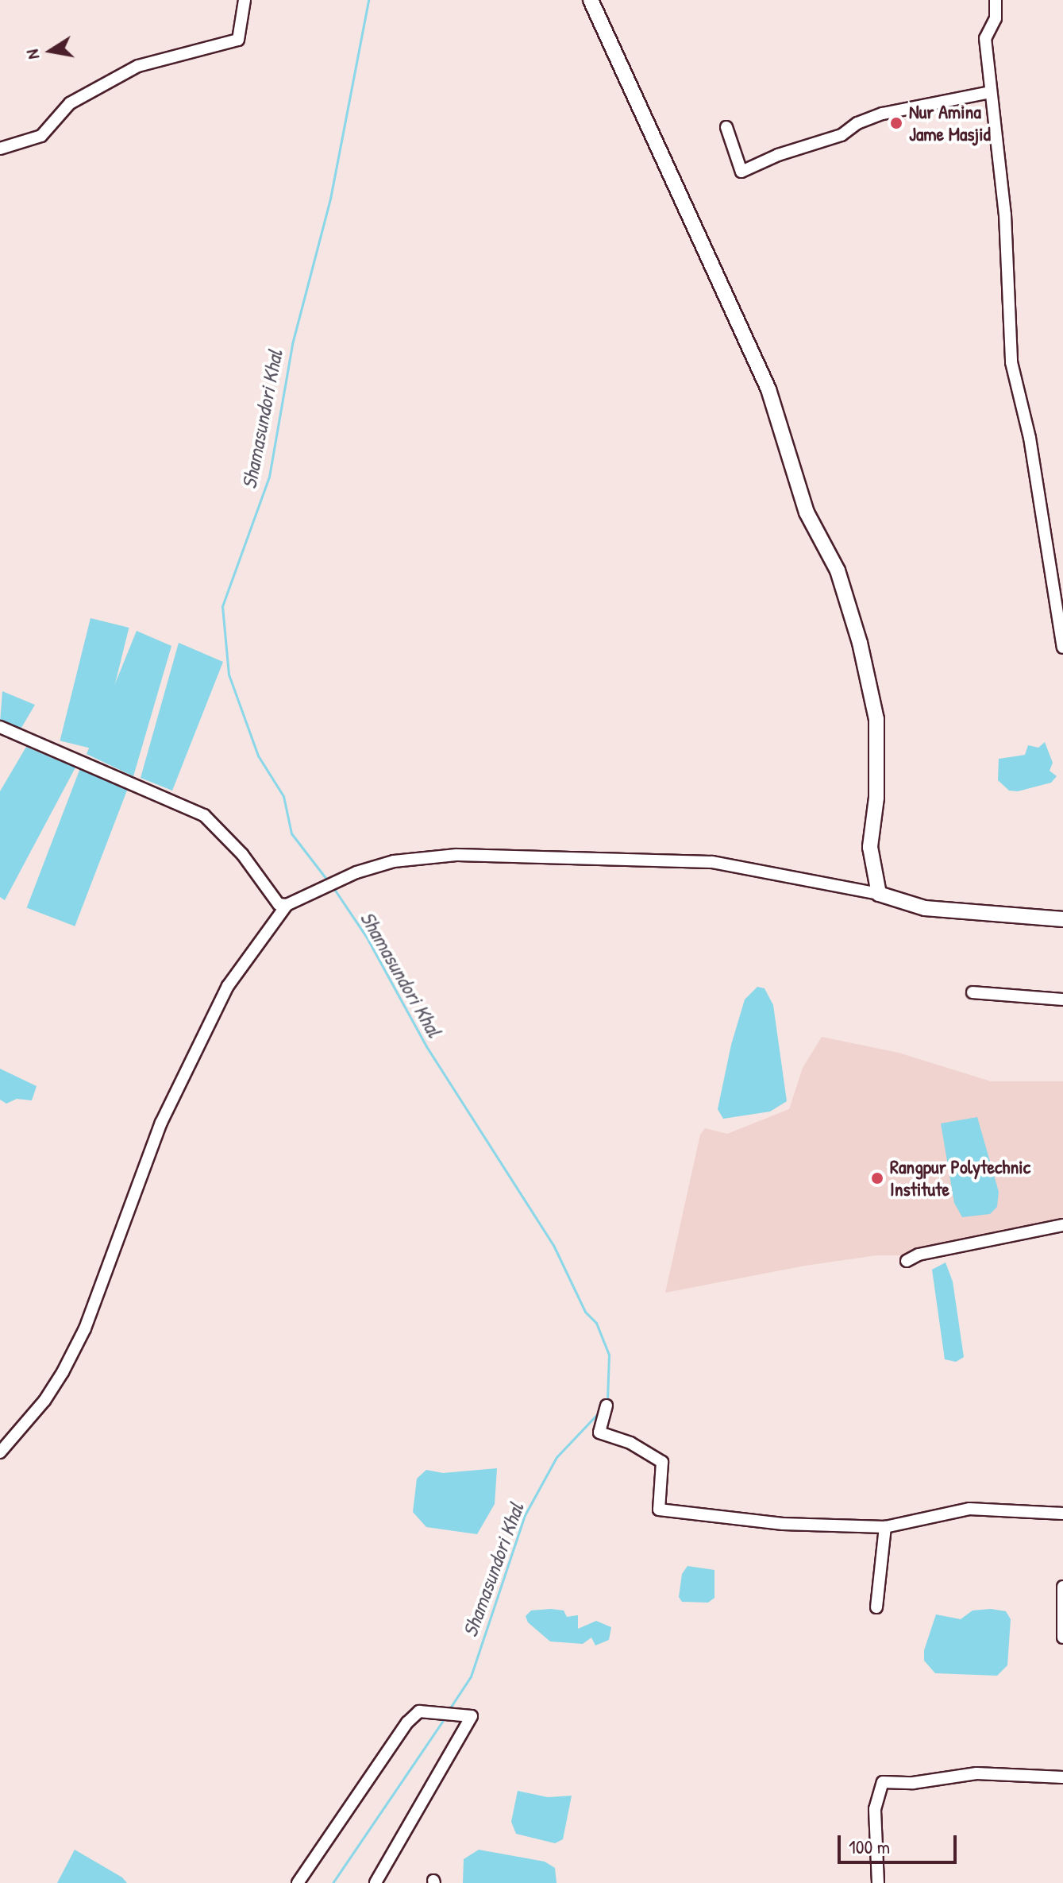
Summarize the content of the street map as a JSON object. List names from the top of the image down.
{
  "water": ["Shamasundori Khal"],
  "places": ["Nur Amina Jame Masjid", "Rangpur Polytechnic Institute"],
  "scale_bar": "100 m",
  "north": "left"
}
